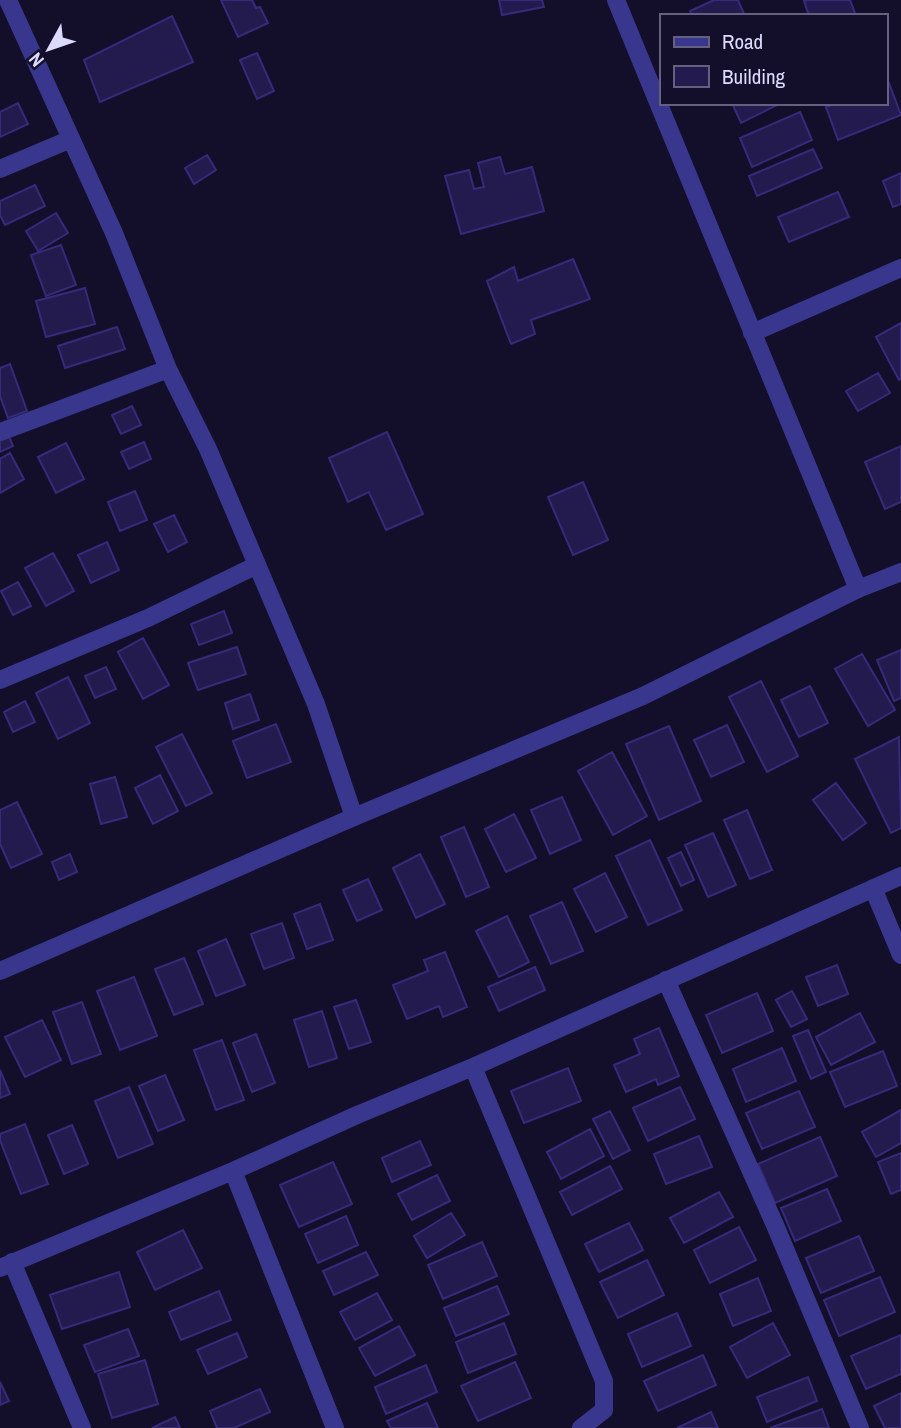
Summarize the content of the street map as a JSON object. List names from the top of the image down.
{
  "legend": ["Road", "Building"],
  "north": "bottom left"
}
